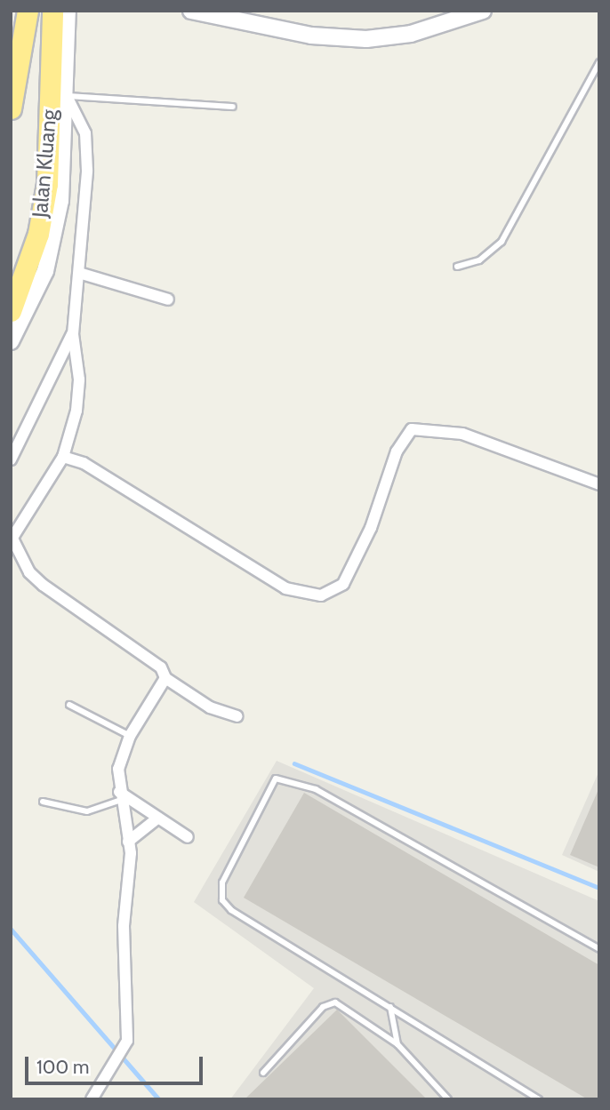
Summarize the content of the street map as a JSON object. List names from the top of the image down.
{
  "streets": {
    "highway": ["Jalan Kluang"]
  },
  "scale_bar": "100 m"
}
